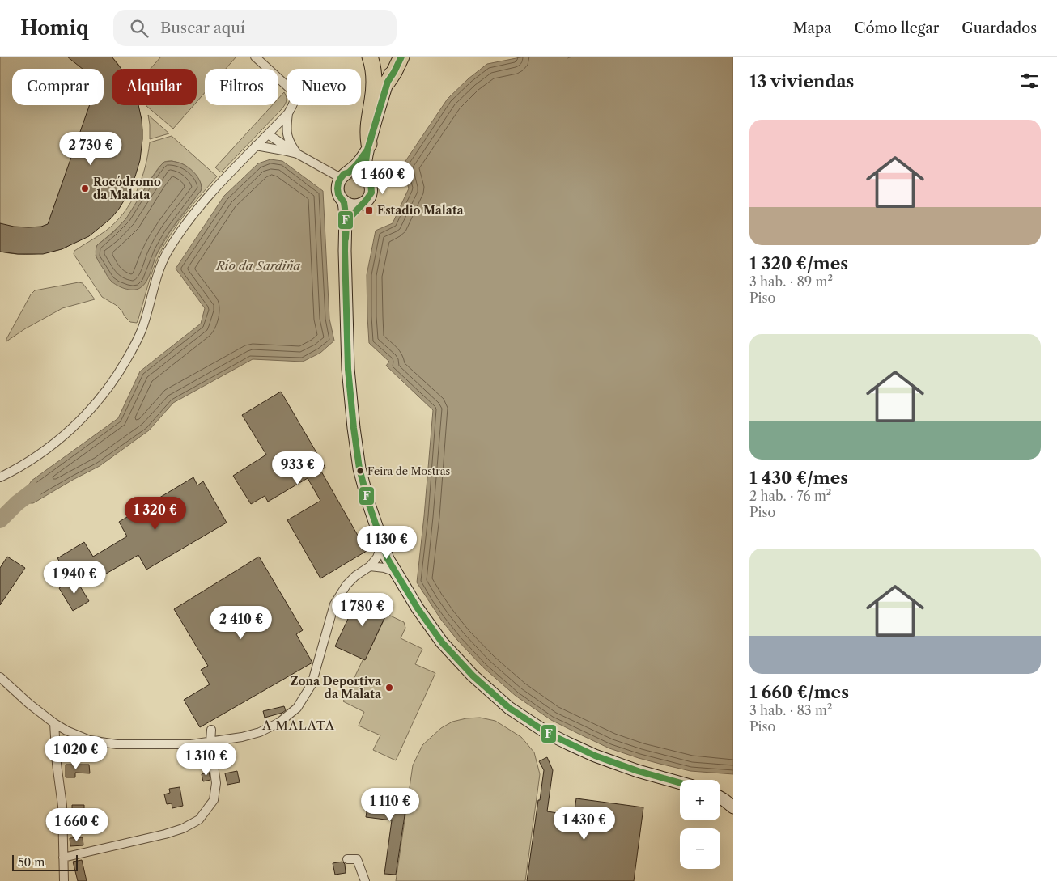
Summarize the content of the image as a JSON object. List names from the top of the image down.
{
  "districts": ["A MALATA"],
  "water": ["Río da Sardiña"],
  "places": {
    "other": ["Rocódromo da Malata", "Feira de Mostras", "Zona Deportiva da Malata"],
    "transit": ["Estadio Malata"]
  },
  "lines": ["transit line F"],
  "scale_bar": "50 m",
  "page": {
    "header": "Homiq",
    "search": "Buscar aquí",
    "nav": ["Mapa", "Cómo llegar", "Guardados"],
    "heading": "13 viviendas",
    "chip": [
      "Comprar",
      "Alquilar",
      "Filtros",
      "Nuevo"
    ],
    "list": [
      {
        "name": "1 320 €/mes",
        "note": "3 hab. · 89 m² · Piso"
      },
      {
        "name": "1 430 €/mes",
        "note": "2 hab. · 76 m² · Piso"
      },
      {
        "name": "1 660 €/mes",
        "note": "3 hab. · 83 m² · Piso"
      }
    ],
    "price": [
      "2 730 €",
      "1 460 €",
      "933 €",
      "1 320 €",
      "1 130 €",
      "1 940 €",
      "1 780 €",
      "2 410 €",
      "1 020 €",
      "1 310 €",
      "1 110 €",
      "1 430 €",
      "1 660 €"
    ],
    "map_buttons": ["+", "−"],
    "scale": "50 m"
  }
}
